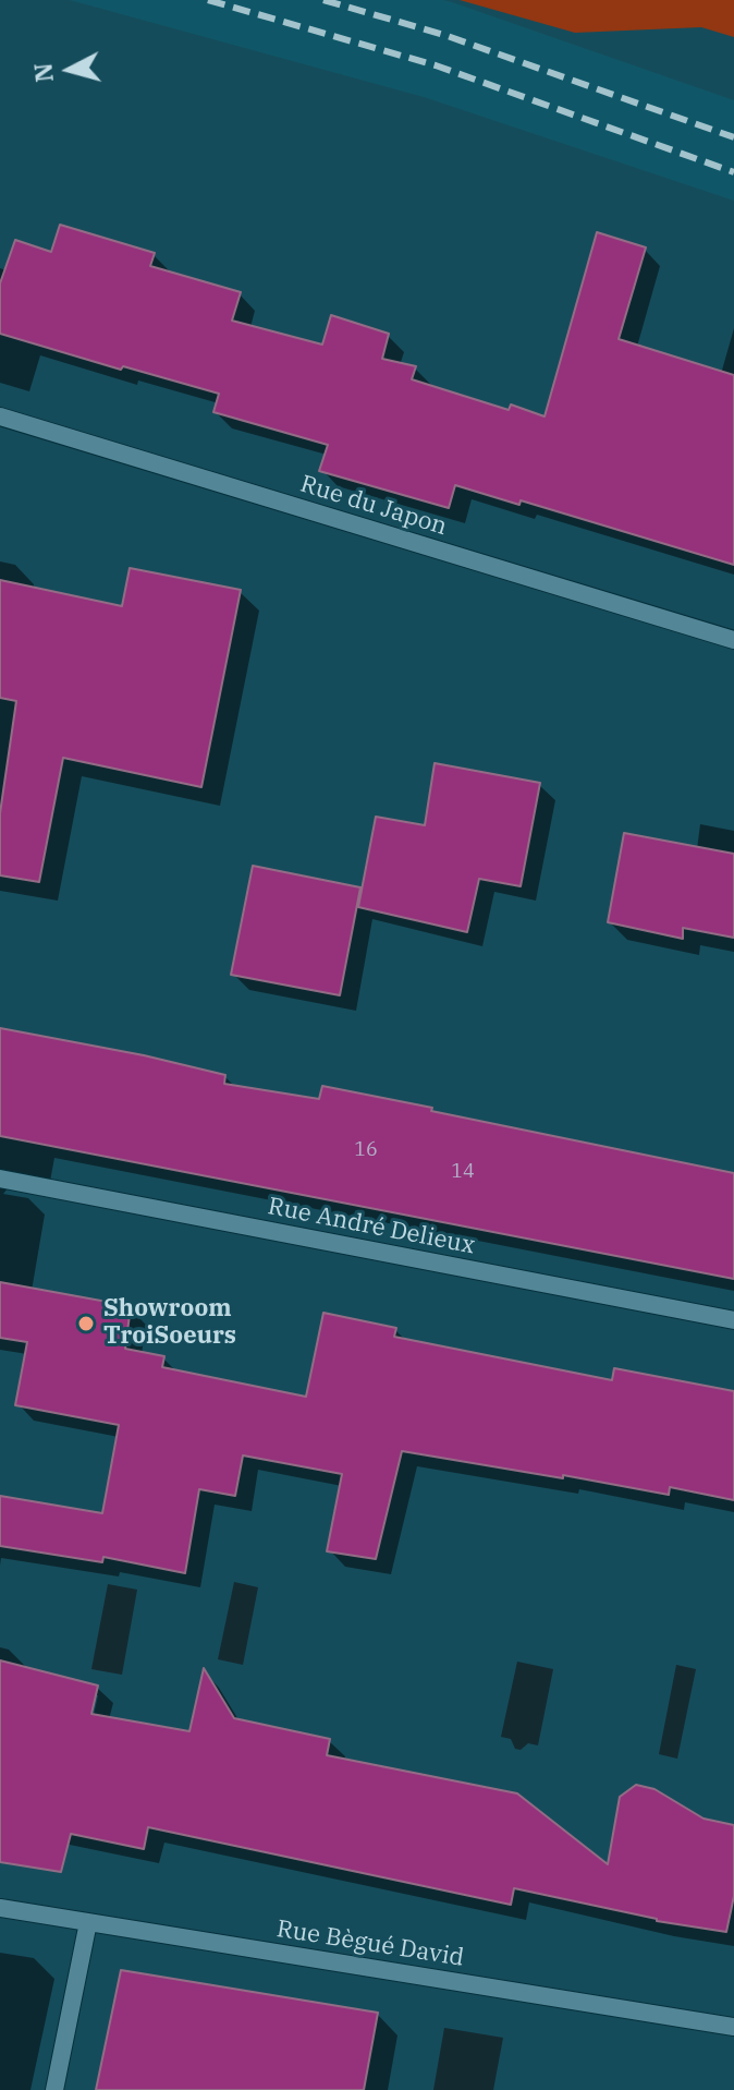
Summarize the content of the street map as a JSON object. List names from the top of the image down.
{
  "streets": {
    "street": ["Rue du Japon", "Rue André Delieux", "Rue Bègué David"]
  },
  "places": ["Showroom TroiSoeurs"],
  "house_numbers": ["16", "14"],
  "north": "left"
}
